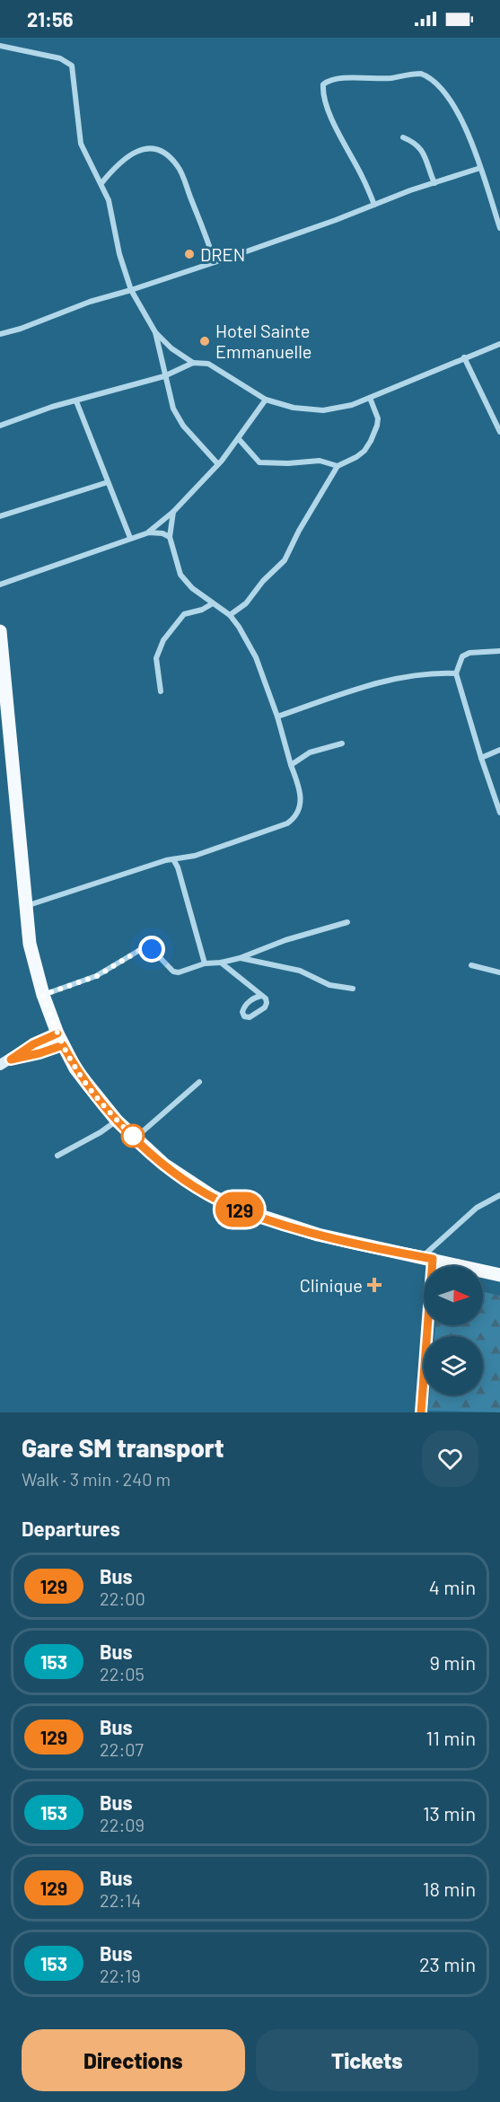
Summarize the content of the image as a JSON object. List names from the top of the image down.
{
  "places": {
    "other": ["DREN", "Hotel Sainte Emmanuelle"],
    "health": ["Clinique"]
  },
  "lines": ["bus line 129"],
  "north": "right",
  "page": {
    "status": "21:56",
    "on_map": "129",
    "heading": [
      ["Gare SM transport", "Walk · 3 min · 240 m"],
      "Departures"
    ],
    "list": [
      {
        "mark": "129",
        "name": "Bus",
        "note": "22:00",
        "value": "4 min"
      },
      {
        "mark": "153",
        "name": "Bus",
        "note": "22:05",
        "value": "9 min"
      },
      {
        "mark": "129",
        "name": "Bus",
        "note": "22:07",
        "value": "11 min"
      },
      {
        "mark": "153",
        "name": "Bus",
        "note": "22:09",
        "value": "13 min"
      },
      {
        "mark": "129",
        "name": "Bus",
        "note": "22:14",
        "value": "18 min"
      },
      {
        "mark": "153",
        "name": "Bus",
        "note": "22:19",
        "value": "23 min"
      }
    ],
    "buttons": ["Directions", "Tickets"]
  }
}
